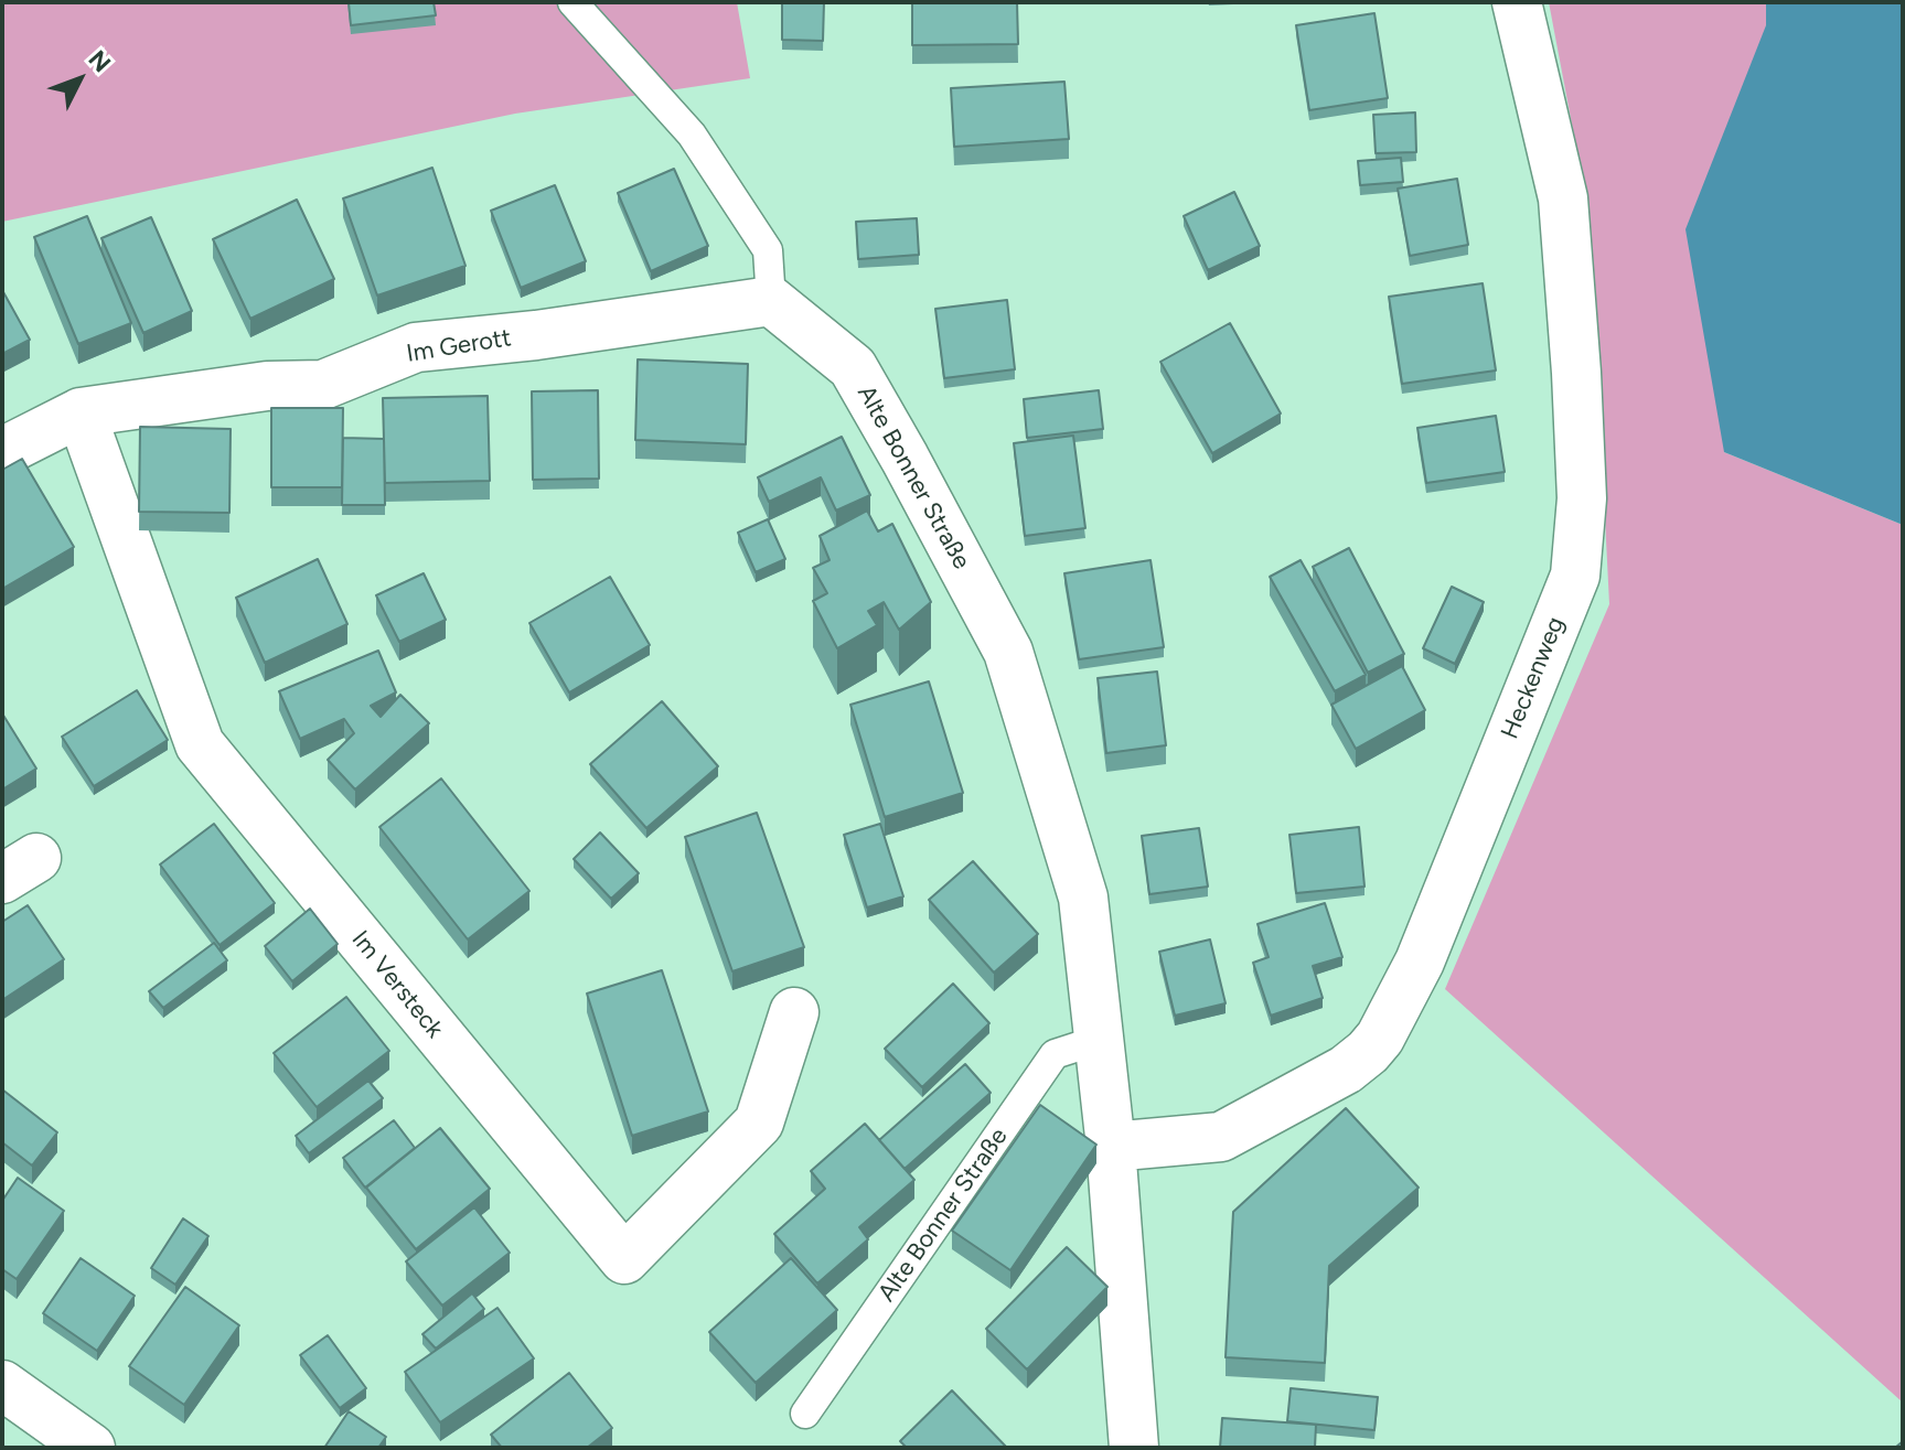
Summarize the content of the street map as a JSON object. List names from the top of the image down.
{
  "streets": {
    "street": [
      "Im Gerott",
      "Alte Bonner Straße",
      "Heckenweg",
      "Im Versteck"
    ]
  },
  "crossings": [
    ["Im Gerott", "Alte Bonner Straße"],
    ["Im Gerott", "Im Versteck"],
    ["Alte Bonner Straße", "Heckenweg"]
  ],
  "north": "top right"
}
